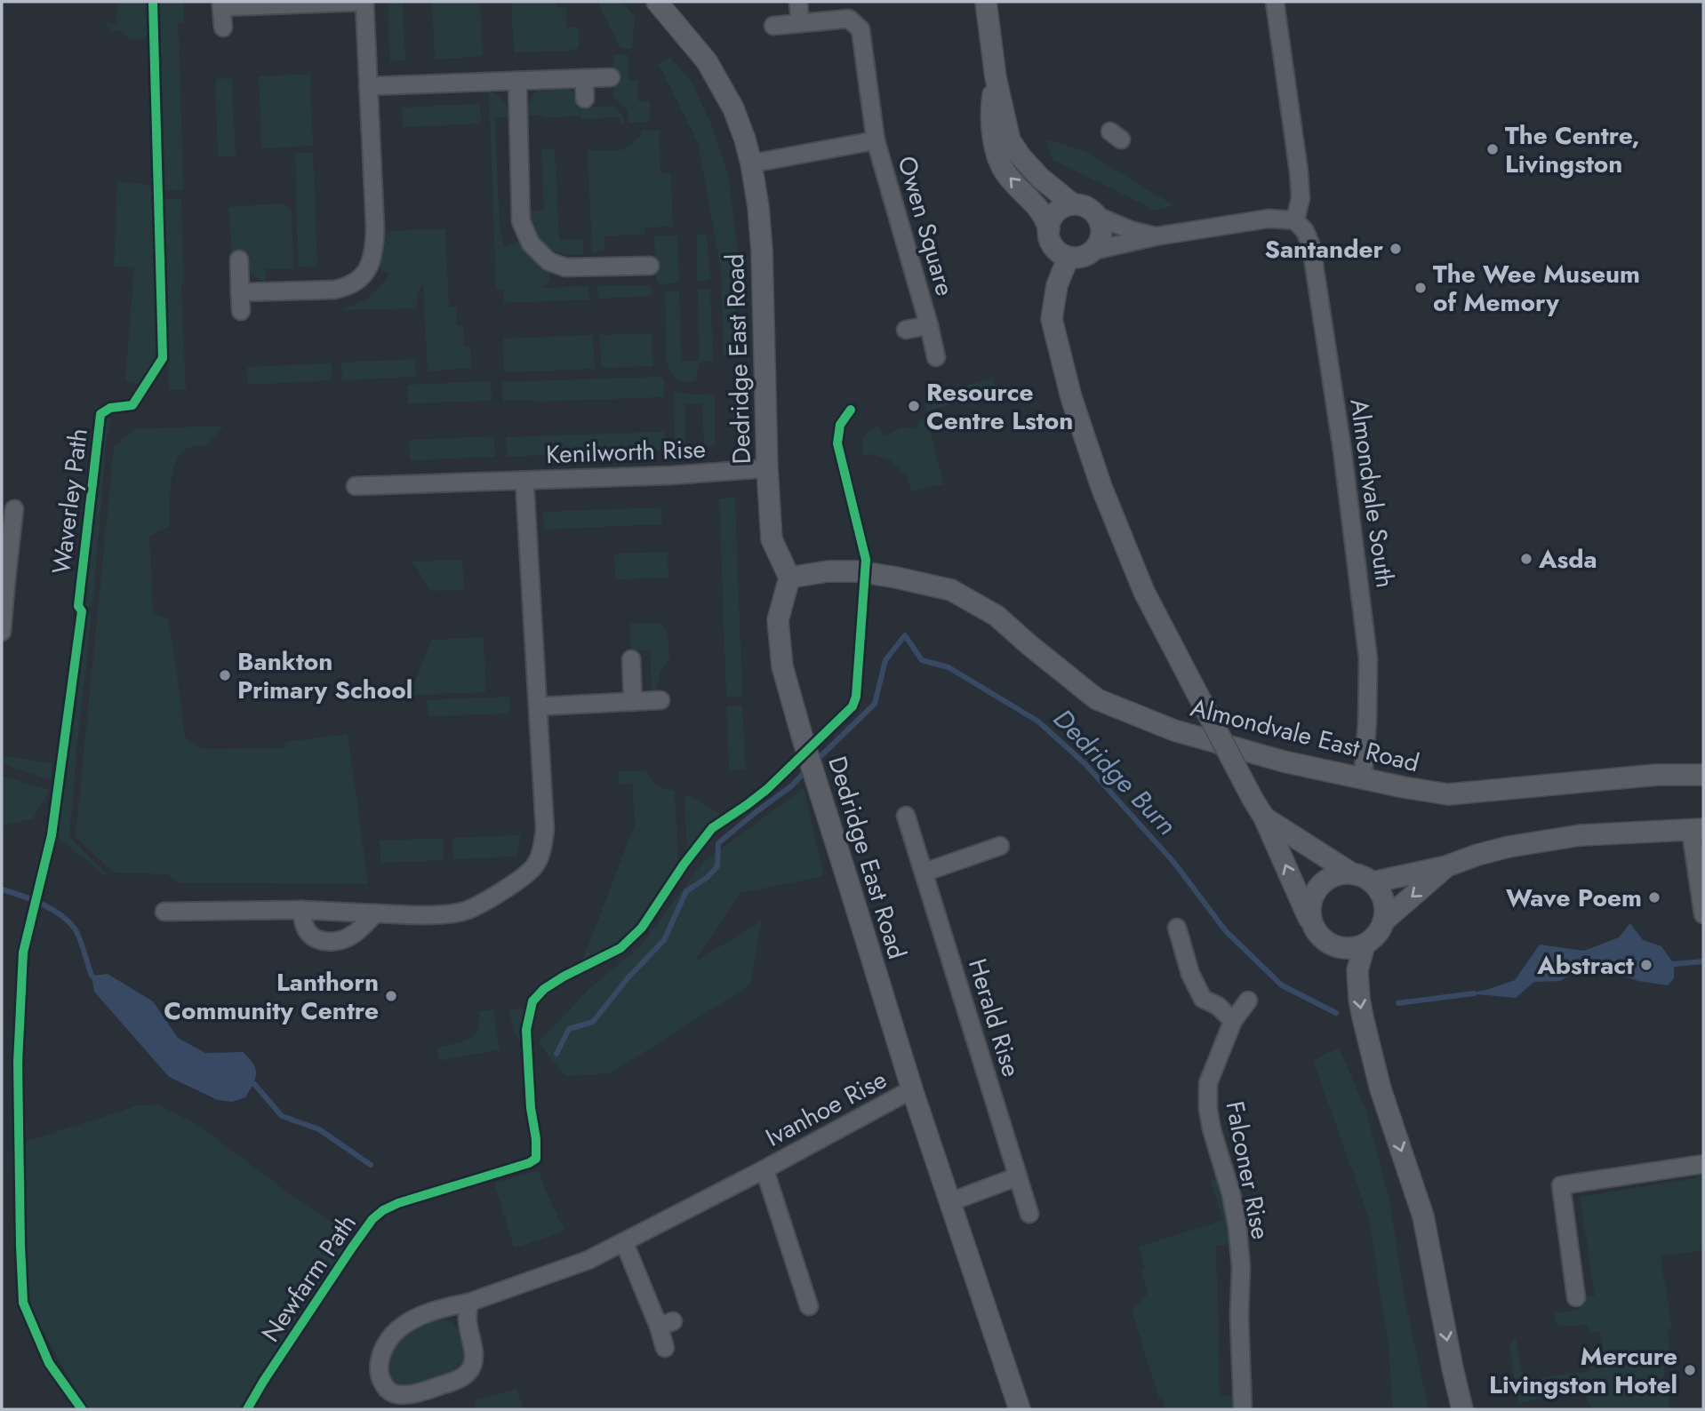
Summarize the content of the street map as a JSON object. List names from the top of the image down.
{
  "streets": {
    "street": [
      "Owen Square",
      "Dedridge East Road",
      "Kenilworth Rise",
      "Almondvale South",
      "Almondvale East Road",
      "Herald Rise",
      "Ivanhoe Rise",
      "Falconer Rise"
    ],
    "cycle path": ["Waverley Path", "Newfarm Path"]
  },
  "crossings": [
    ["Owen Square", "Dedridge East Road"],
    ["Dedridge East Road", "Kenilworth Rise"],
    ["Dedridge East Road", "Almondvale East Road"],
    ["Dedridge East Road", "Ivanhoe Rise"],
    ["Almondvale South", "Almondvale East Road"]
  ],
  "water": ["Dedridge Burn"],
  "places": [
    "The Centre, Livingston",
    "Santander",
    "The Wee Museum of Memory",
    "Resource Centre Lston",
    "Asda",
    "Bankton Primary School",
    "Wave Poem",
    "Abstract",
    "Lanthorn Community Centre",
    "Mercure Livingston Hotel"
  ]
}
